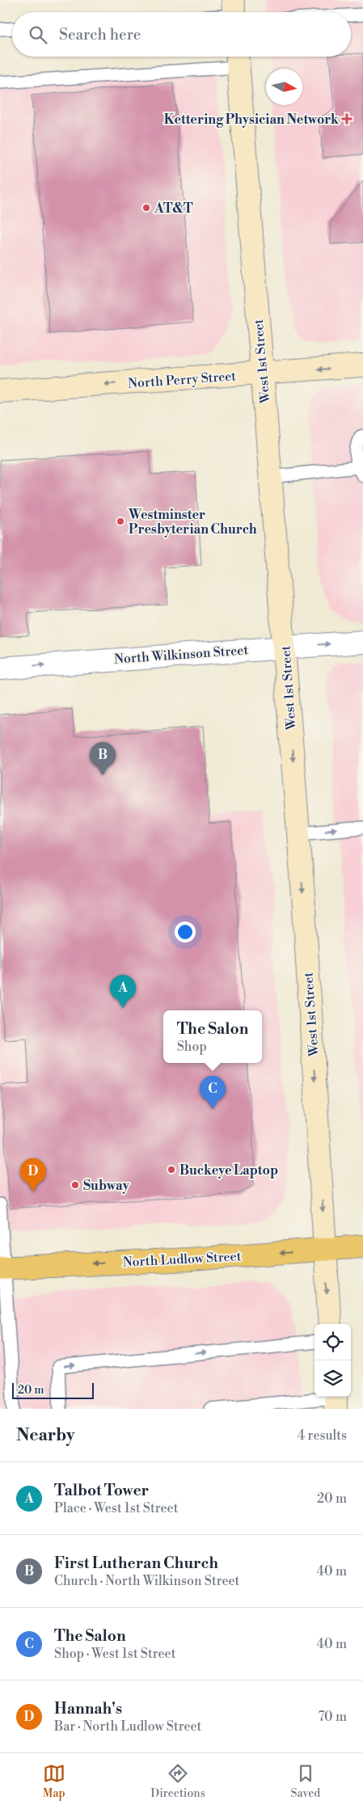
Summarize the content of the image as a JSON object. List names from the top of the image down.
{
  "streets": {
    "main road": ["West 1st Street", "North Perry Street", "North Ludlow Street"],
    "street": ["North Wilkinson Street"]
  },
  "crossings": [
    ["West 1st Street", "North Perry Street"],
    ["West 1st Street", "North Wilkinson Street"],
    ["West 1st Street", "North Ludlow Street"]
  ],
  "one_way": [
    "West 1st Street",
    "North Perry Street",
    "North Wilkinson Street",
    "North Ludlow Street"
  ],
  "places": {
    "health": ["Kettering Physician Network"],
    "other": [
      "AT&T",
      "Westminster Presbyterian Church",
      "Buckeye Laptop",
      "Subway"
    ]
  },
  "scale_bar": "20 m",
  "north": "right",
  "page": {
    "search": "Search here",
    "pins": [
      "B",
      "A",
      "C",
      "D"
    ],
    "popup": ["The Salon", "Shop"],
    "scale": "20 m",
    "heading": ["Nearby", "4 results"],
    "list": [
      {
        "mark": "A",
        "name": "Talbot Tower",
        "note": "Place · West 1st Street",
        "value": "20 m"
      },
      {
        "mark": "B",
        "name": "First Lutheran Church",
        "note": "Church · North Wilkinson Street",
        "value": "40 m"
      },
      {
        "mark": "C",
        "name": "The Salon",
        "note": "Shop · West 1st Street",
        "value": "40 m"
      },
      {
        "mark": "D",
        "name": "Hannah's",
        "note": "Bar · North Ludlow Street",
        "value": "70 m"
      }
    ],
    "nav": ["Map", "Directions", "Saved"]
  }
}
